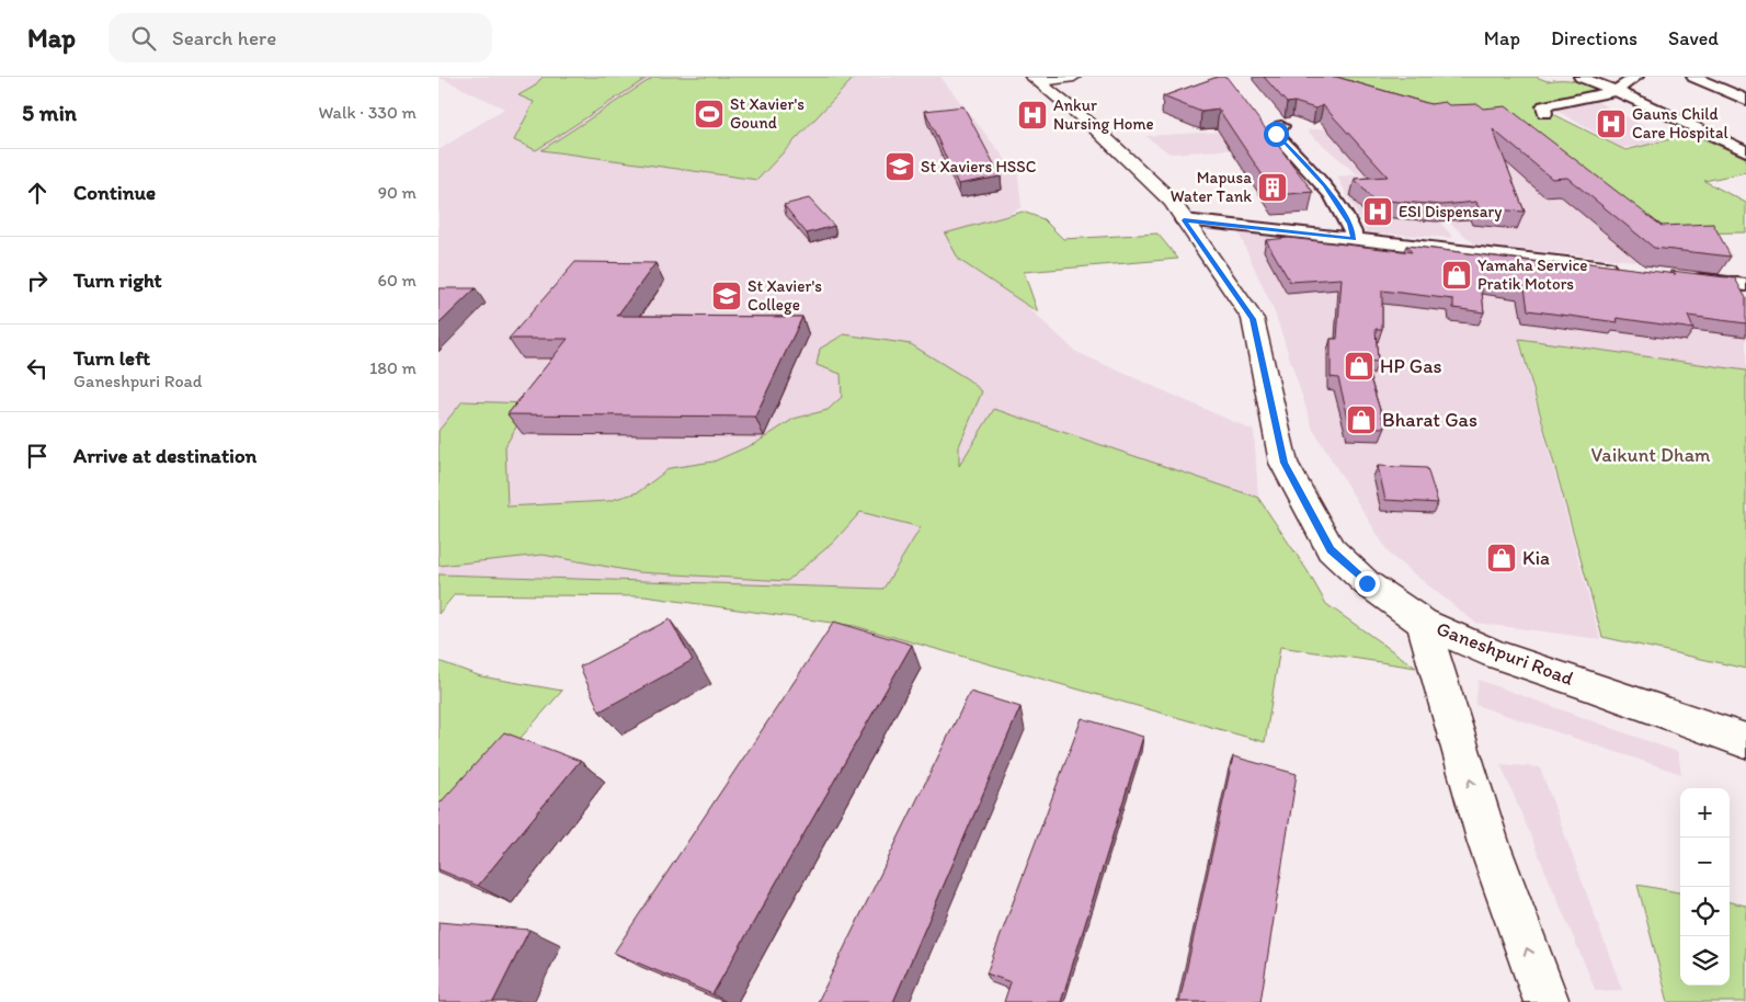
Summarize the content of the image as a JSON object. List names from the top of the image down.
{
  "streets": {
    "street": ["Ganeshpuri Road"]
  },
  "parks": ["Vaikunt Dham"],
  "places": {
    "sports": ["St Xavier's Gound"],
    "hospital": ["Ankur Nursing Home", "Gauns Child Care Hospital", "ESI Dispensary"],
    "school or university": ["St Xaviers HSSC", "St Xavier's College"],
    "building": ["Mapusa Water Tank"],
    "shop": [
      "Yamaha Service Pratik Motors",
      "HP Gas",
      "Bharat Gas",
      "Kia"
    ]
  },
  "page": {
    "header": "Map",
    "search": "Search here",
    "nav": ["Map", "Directions", "Saved"],
    "heading": ["5 min", "Walk · 330 m"],
    "list": [
      ["Continue", "90 m"],
      ["Turn right", "60 m"],
      ["Turn left", "Ganeshpuri Road", "180 m"],
      "Arrive at destination"
    ],
    "map_buttons": ["+", "−"]
  }
}
